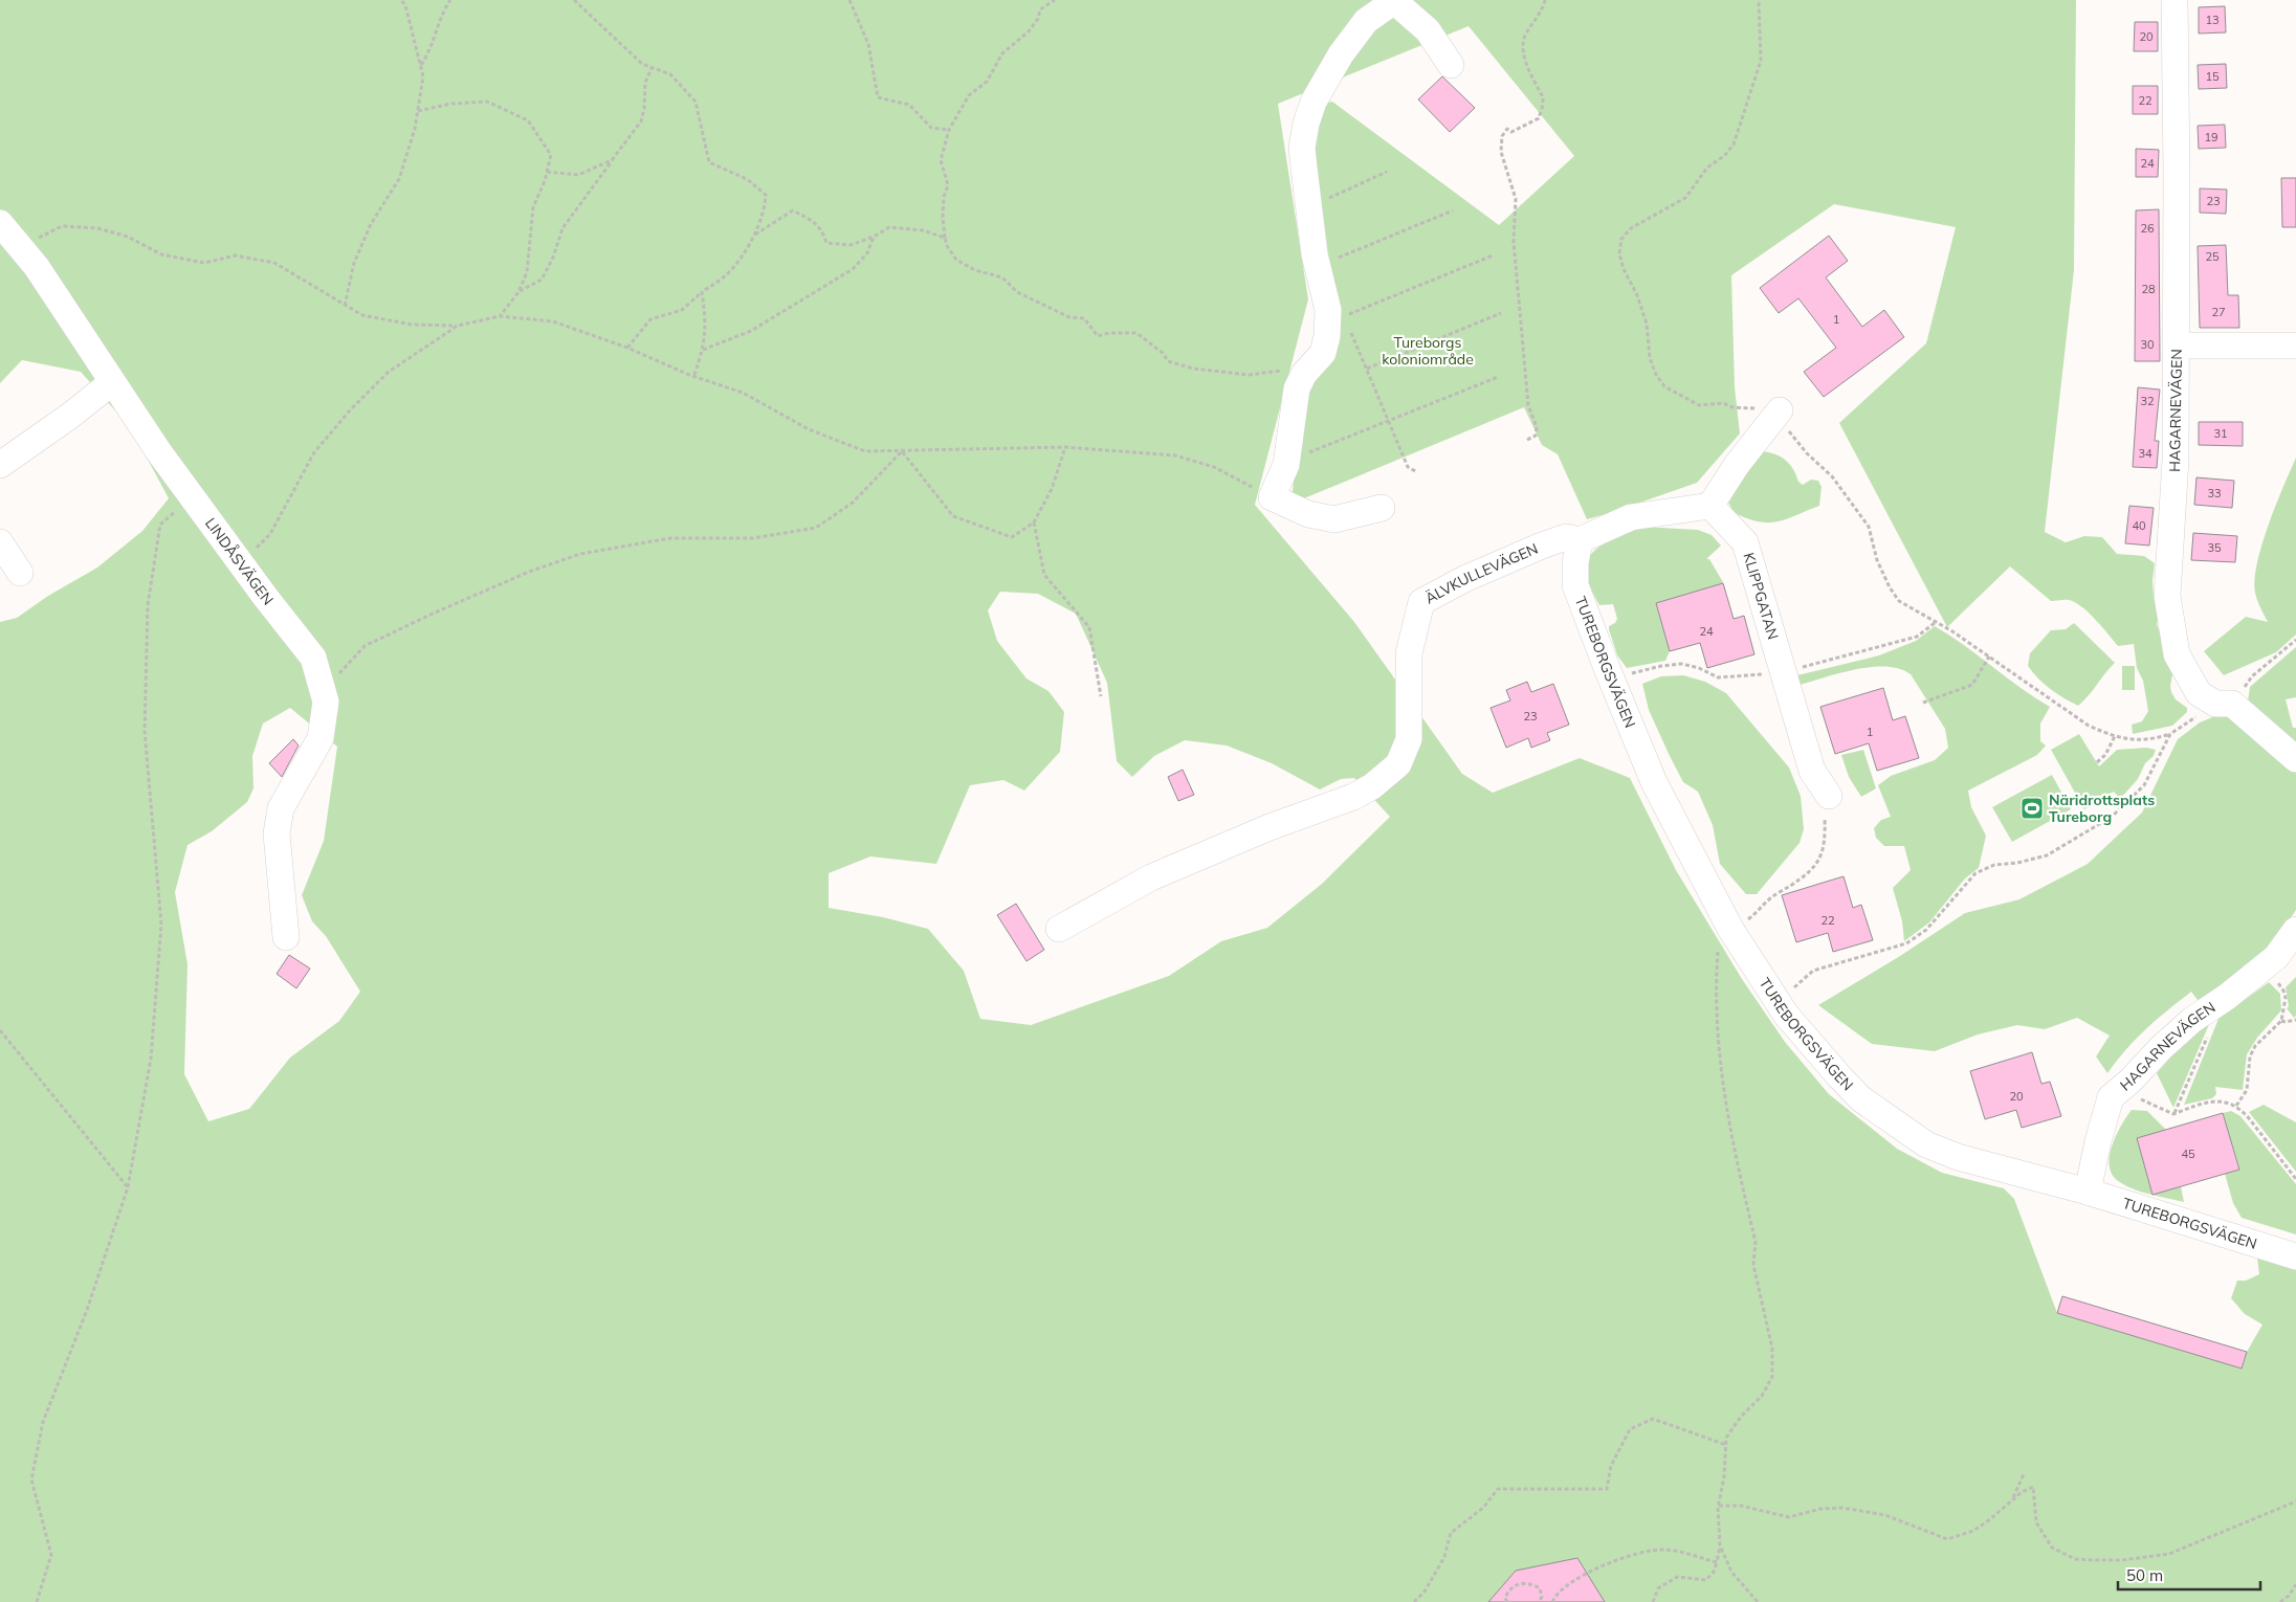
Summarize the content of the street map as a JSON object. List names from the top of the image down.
{
  "streets": {
    "street": [
      "HAGARNEVÄGEN",
      "LINDÅSVÄGEN",
      "ÄLVKULLEVÄGEN",
      "KLIPPGATAN",
      "TUREBORGSVÄGEN"
    ]
  },
  "crossings": [
    ["HAGARNEVÄGEN", "TUREBORGSVÄGEN"],
    ["ÄLVKULLEVÄGEN", "TUREBORGSVÄGEN"]
  ],
  "parks": ["Tureborgs koloniområde"],
  "places": {
    "sports": ["Näridrottsplats Tureborg"]
  },
  "house_numbers": [
    "13",
    "20",
    "15",
    "22",
    "19",
    "24",
    "23",
    "26",
    "25",
    "28",
    "27",
    "1",
    "30",
    "32",
    "31",
    "34",
    "33",
    "40",
    "35",
    "24",
    "23",
    "1",
    "22",
    "20",
    "45"
  ],
  "scale_bar": "50 m"
}
